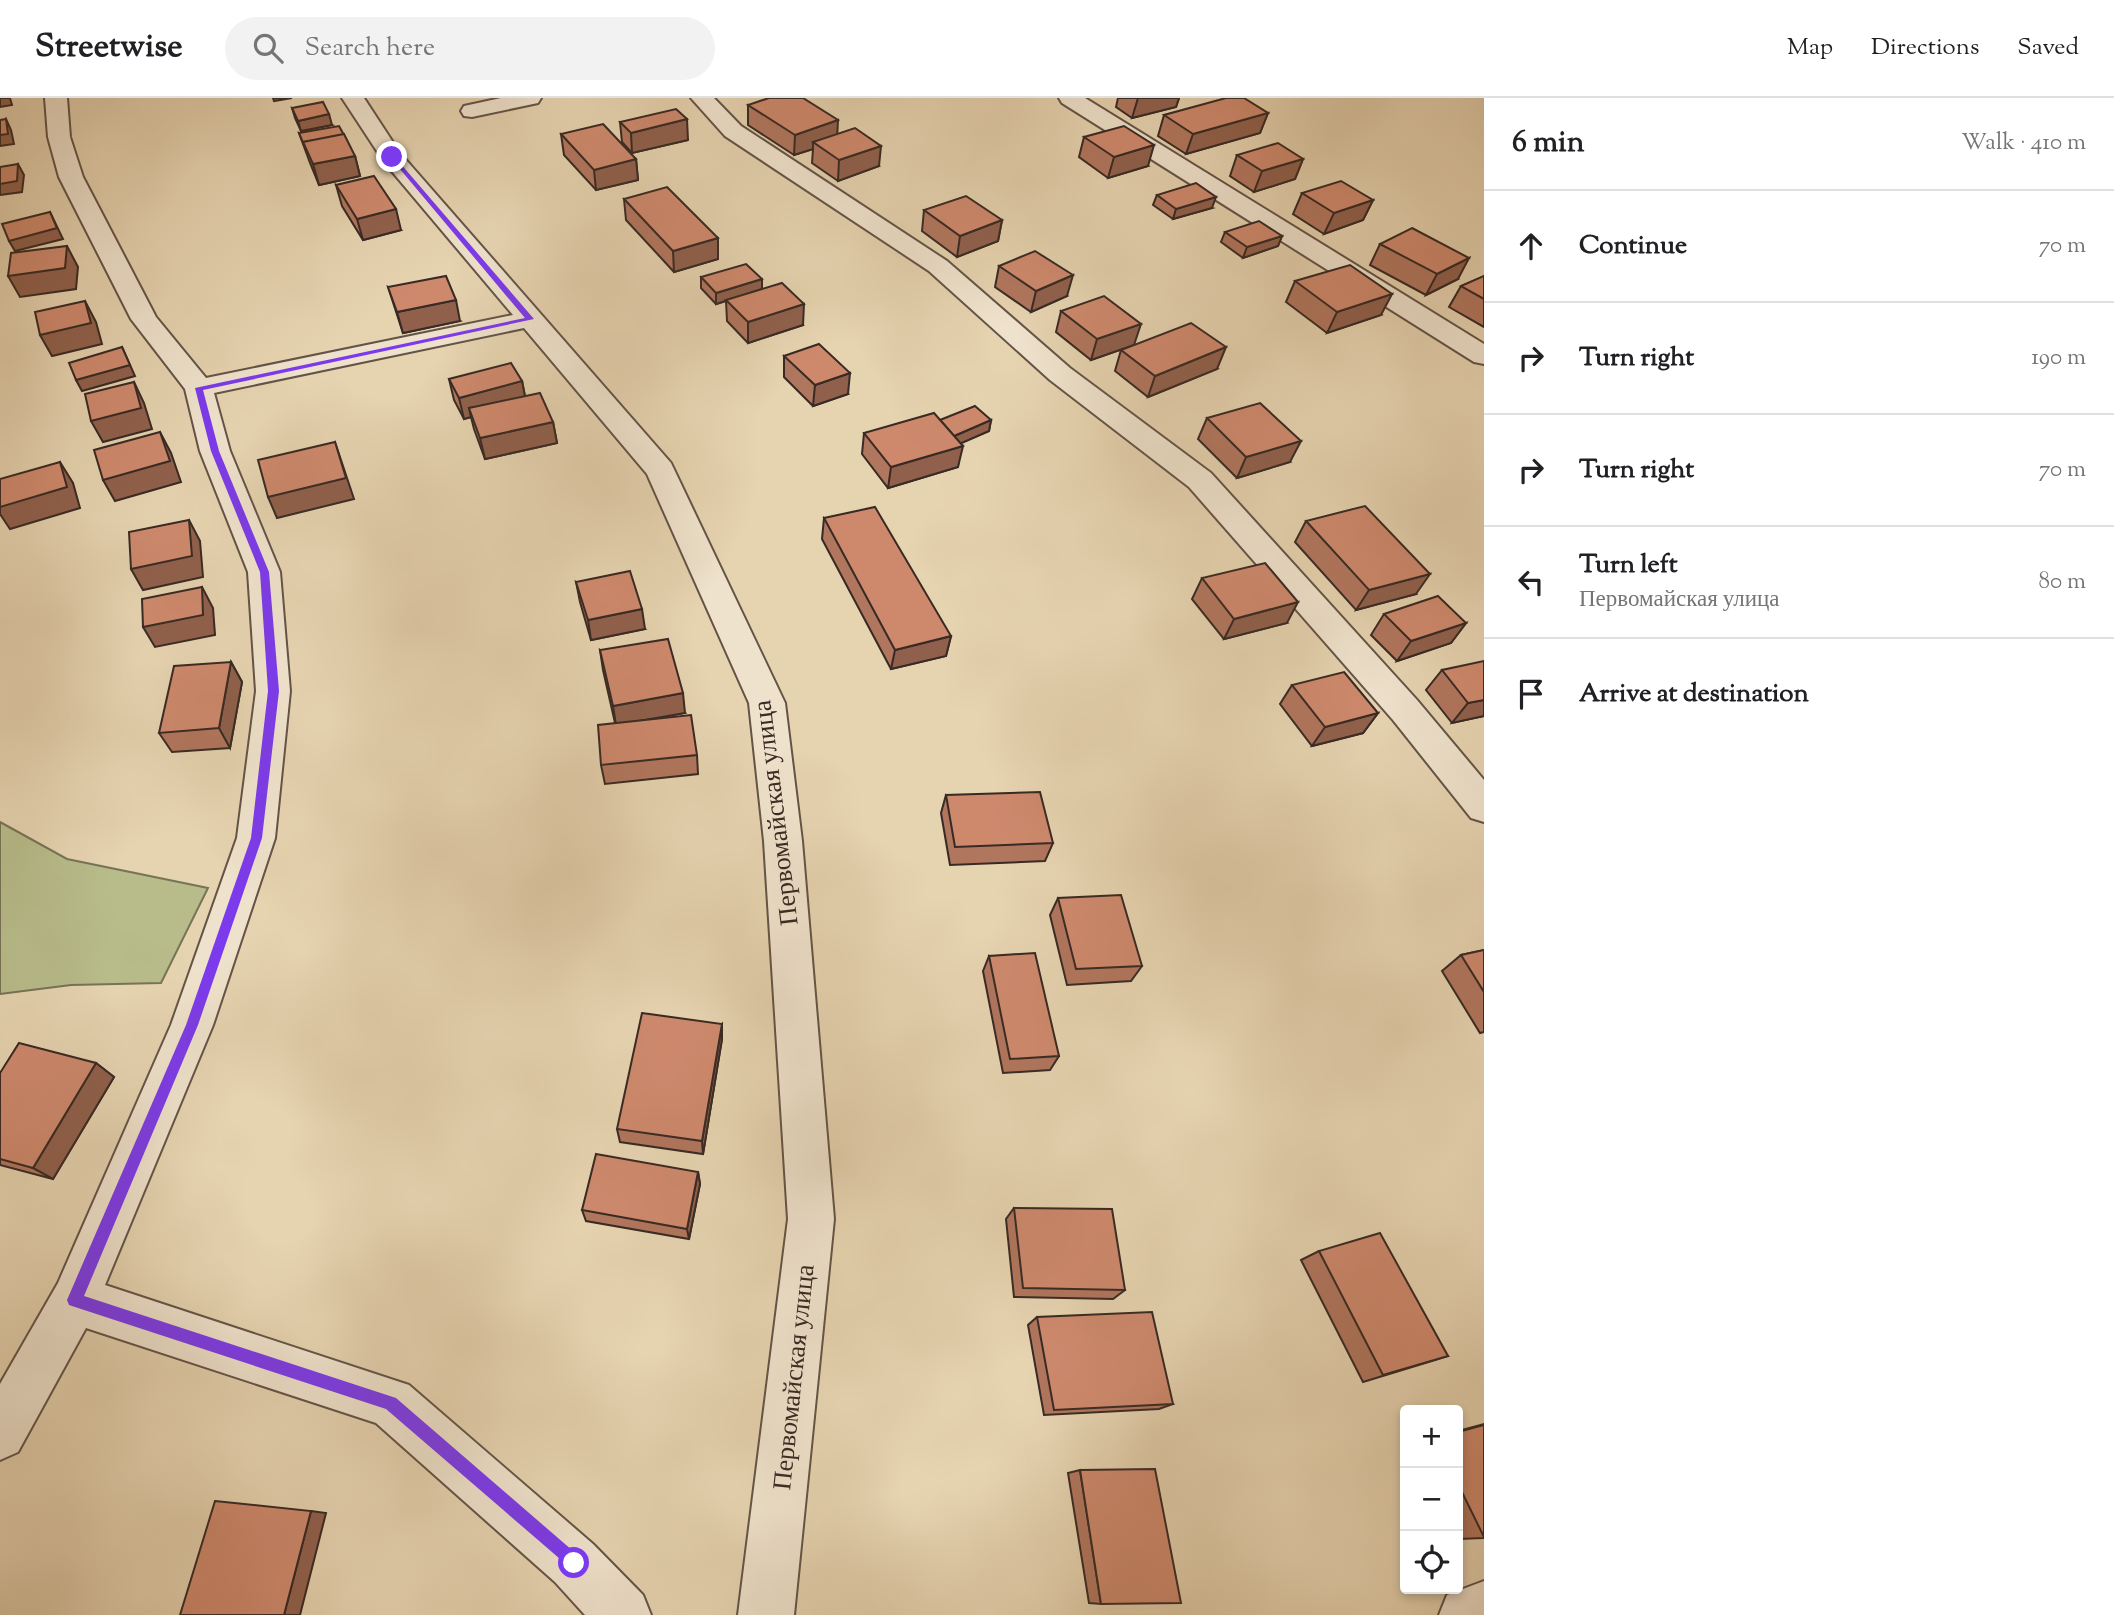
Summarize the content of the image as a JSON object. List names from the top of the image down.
{
  "streets": {
    "street": ["Первомайская улица"]
  },
  "page": {
    "header": "Streetwise",
    "search": "Search here",
    "nav": ["Map", "Directions", "Saved"],
    "heading": ["6 min", "Walk · 410 m"],
    "list": [
      ["Continue", "70 m"],
      ["Turn right", "190 m"],
      ["Turn right", "70 m"],
      ["Turn left", "Первомайская улица", "80 m"],
      "Arrive at destination"
    ],
    "map_buttons": ["+", "−"]
  }
}
